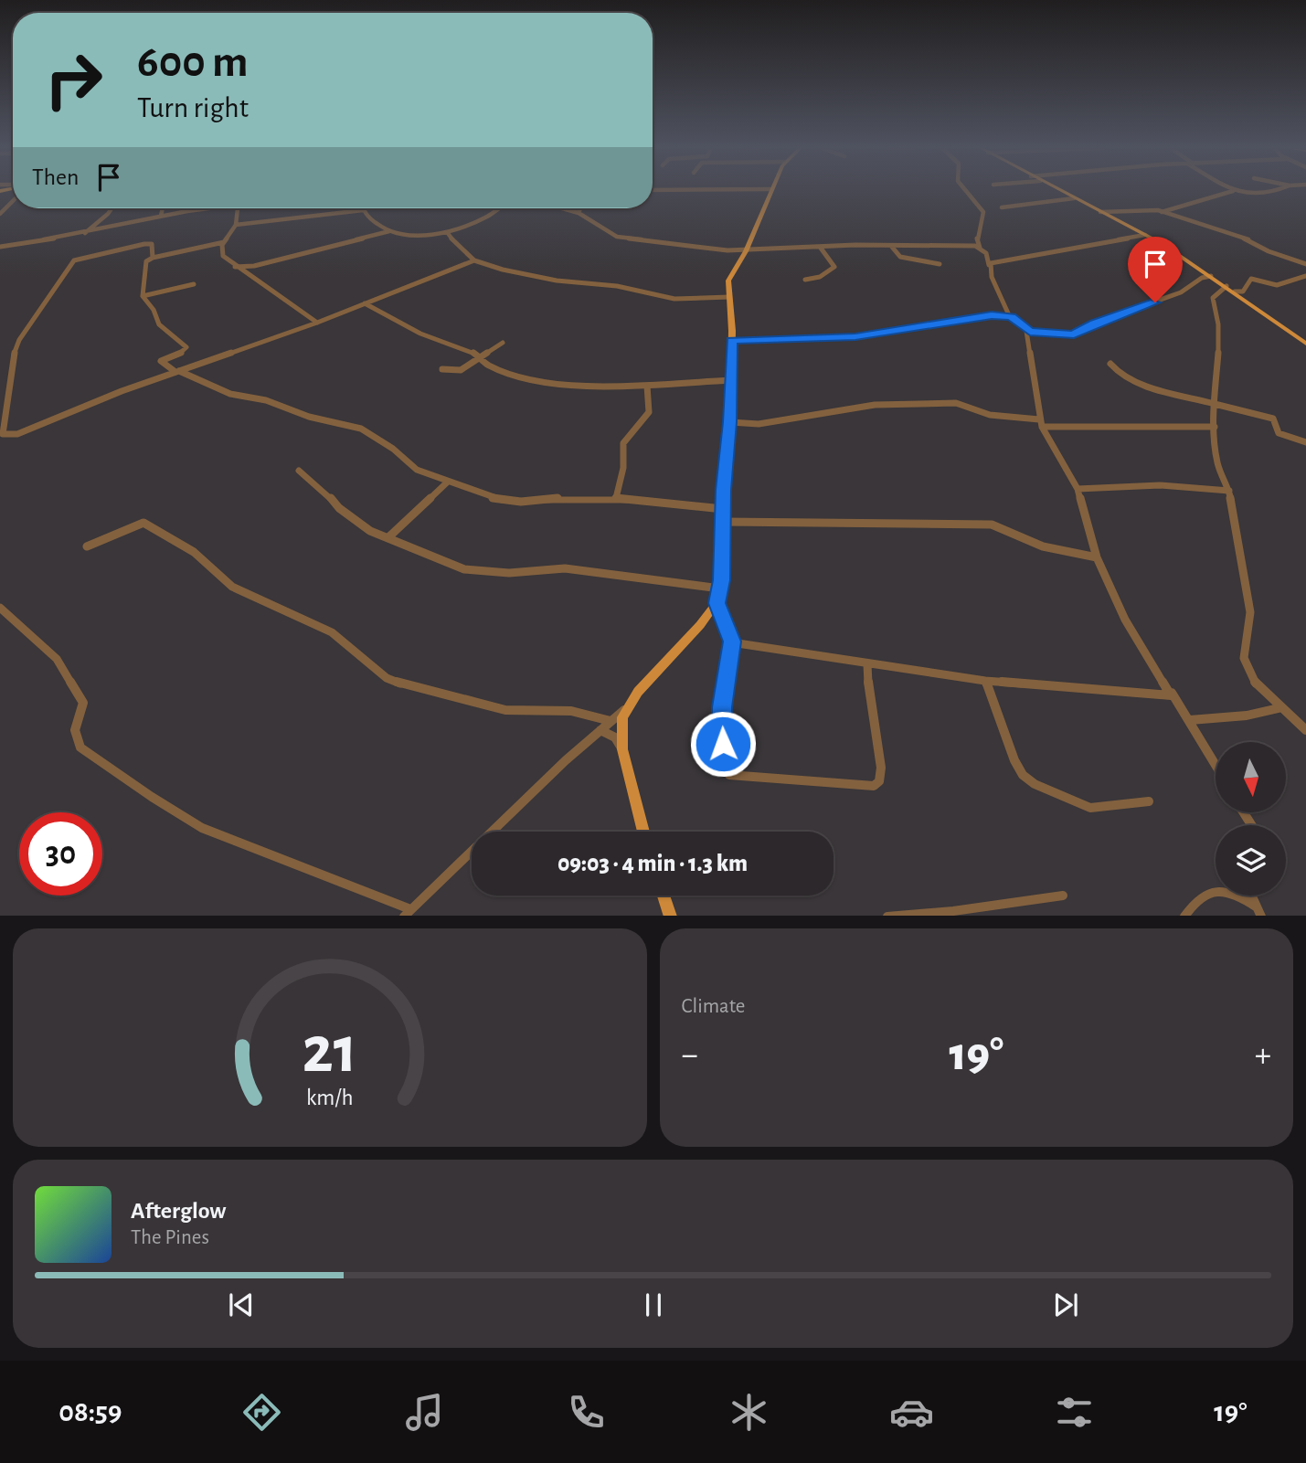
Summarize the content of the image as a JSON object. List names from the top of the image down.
{
  "north": "bottom",
  "page": {
    "turn": ["600 m", "Turn right"],
    "then": "Then",
    "limit": "30",
    "trip": "09:03 · 4 min · 1.3 km",
    "tile": "Climate",
    "heat": ["−", "19°", "+"],
    "song": ["Afterglow", "The Pines"],
    "tabs": ["08:59", "19°"],
    "gauge": ["21", "km/h"]
  }
}
